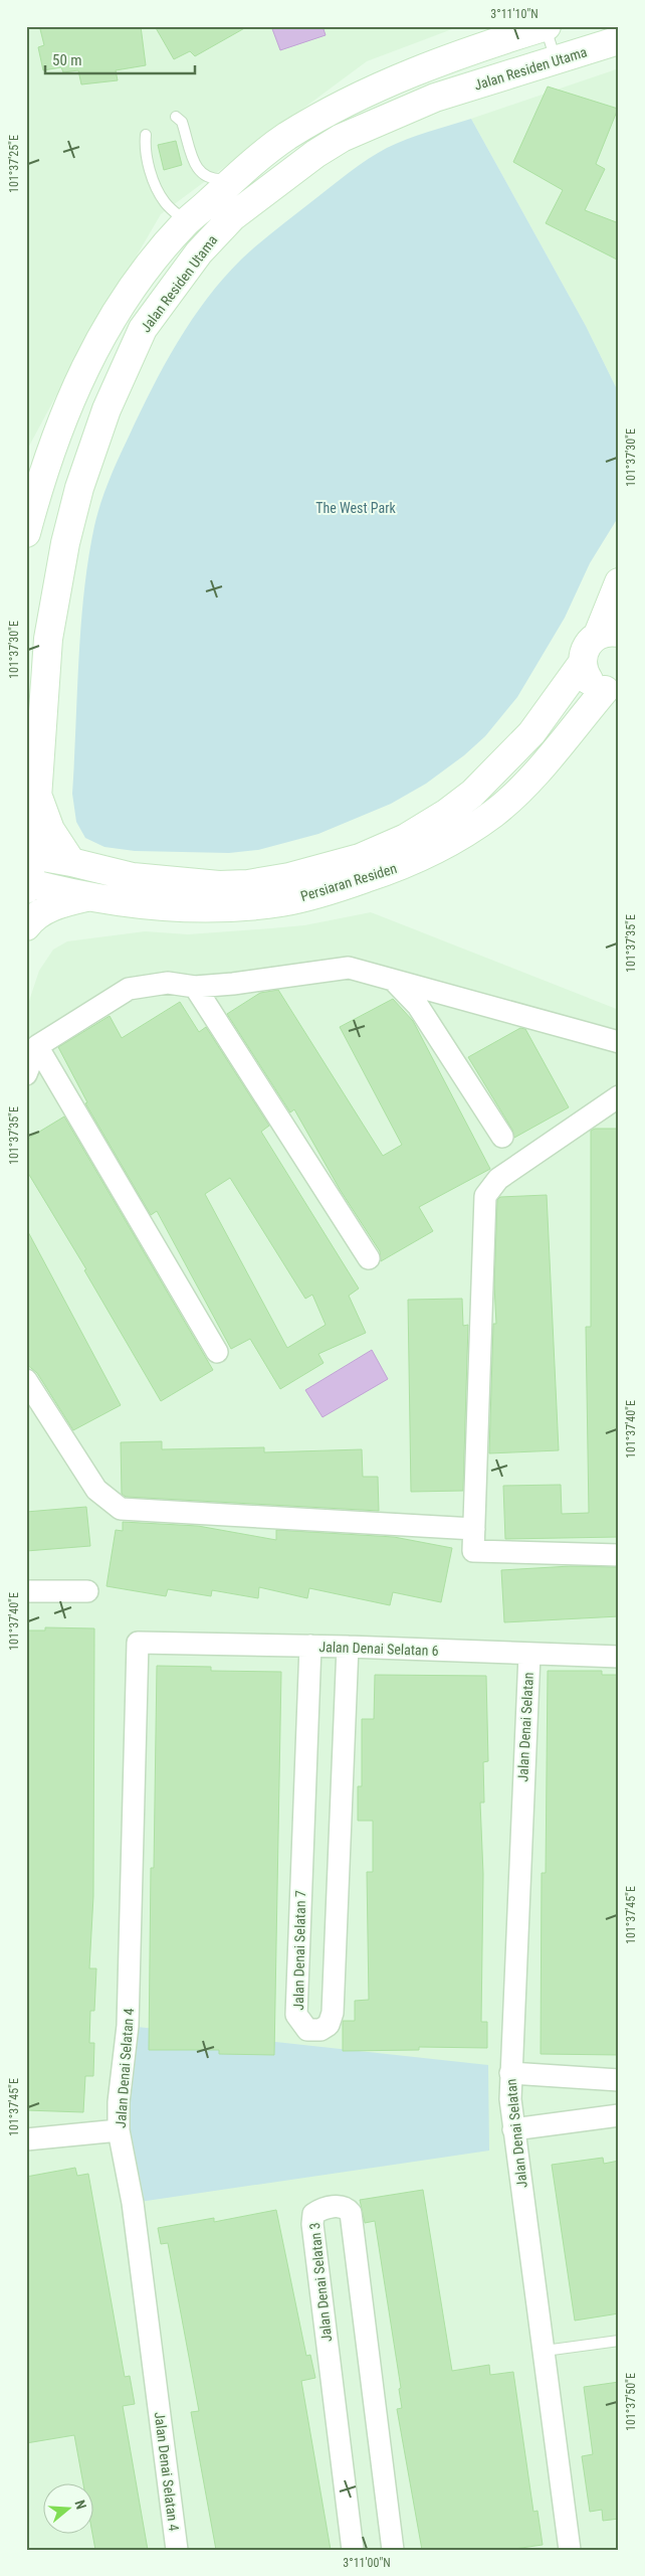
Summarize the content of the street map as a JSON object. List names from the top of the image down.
{
  "streets": {
    "street": [
      "Jalan Residen Utama",
      "Persiaran Residen",
      "Jalan Denai Selatan 6",
      "Jalan Denai Selatan",
      "Jalan Denai Selatan 7",
      "Jalan Denai Selatan 4",
      "Jalan Denai Selatan 3"
    ]
  },
  "crossings": [
    ["Jalan Residen Utama", "Persiaran Residen"],
    ["Jalan Denai Selatan 6", "Jalan Denai Selatan"],
    ["Jalan Denai Selatan 6", "Jalan Denai Selatan 7"],
    ["Jalan Denai Selatan 6", "Jalan Denai Selatan 4"]
  ],
  "parks": ["The West Park"],
  "scale_bar": "50 m",
  "north": "right",
  "coordinates": [
    "3°11'10\"N",
    "101°37'25\"E",
    "101°37'30\"E",
    "101°37'35\"E",
    "101°37'40\"E",
    "101°37'45\"E",
    "101°37'50\"E",
    "3°11'00\"N"
  ]
}
